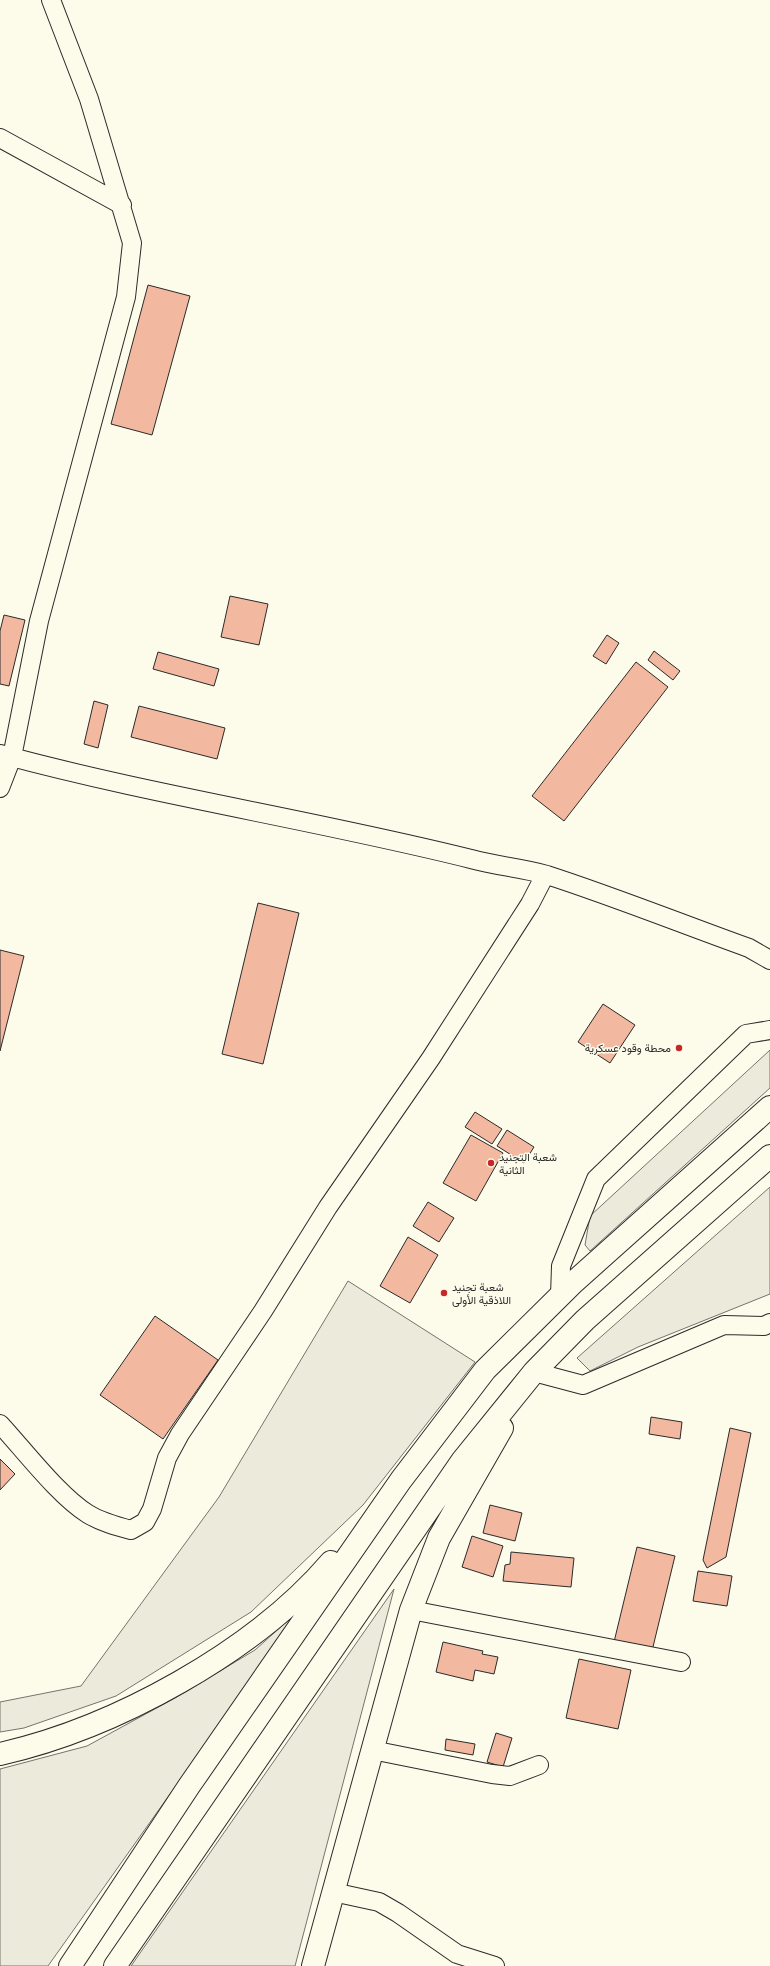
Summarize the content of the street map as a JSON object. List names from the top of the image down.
{
  "places": ["محطة وقود عسكرية", "شعبة التجنيد الثانية", "شعبة تجنيد اللاذقية الأولى"]
}
